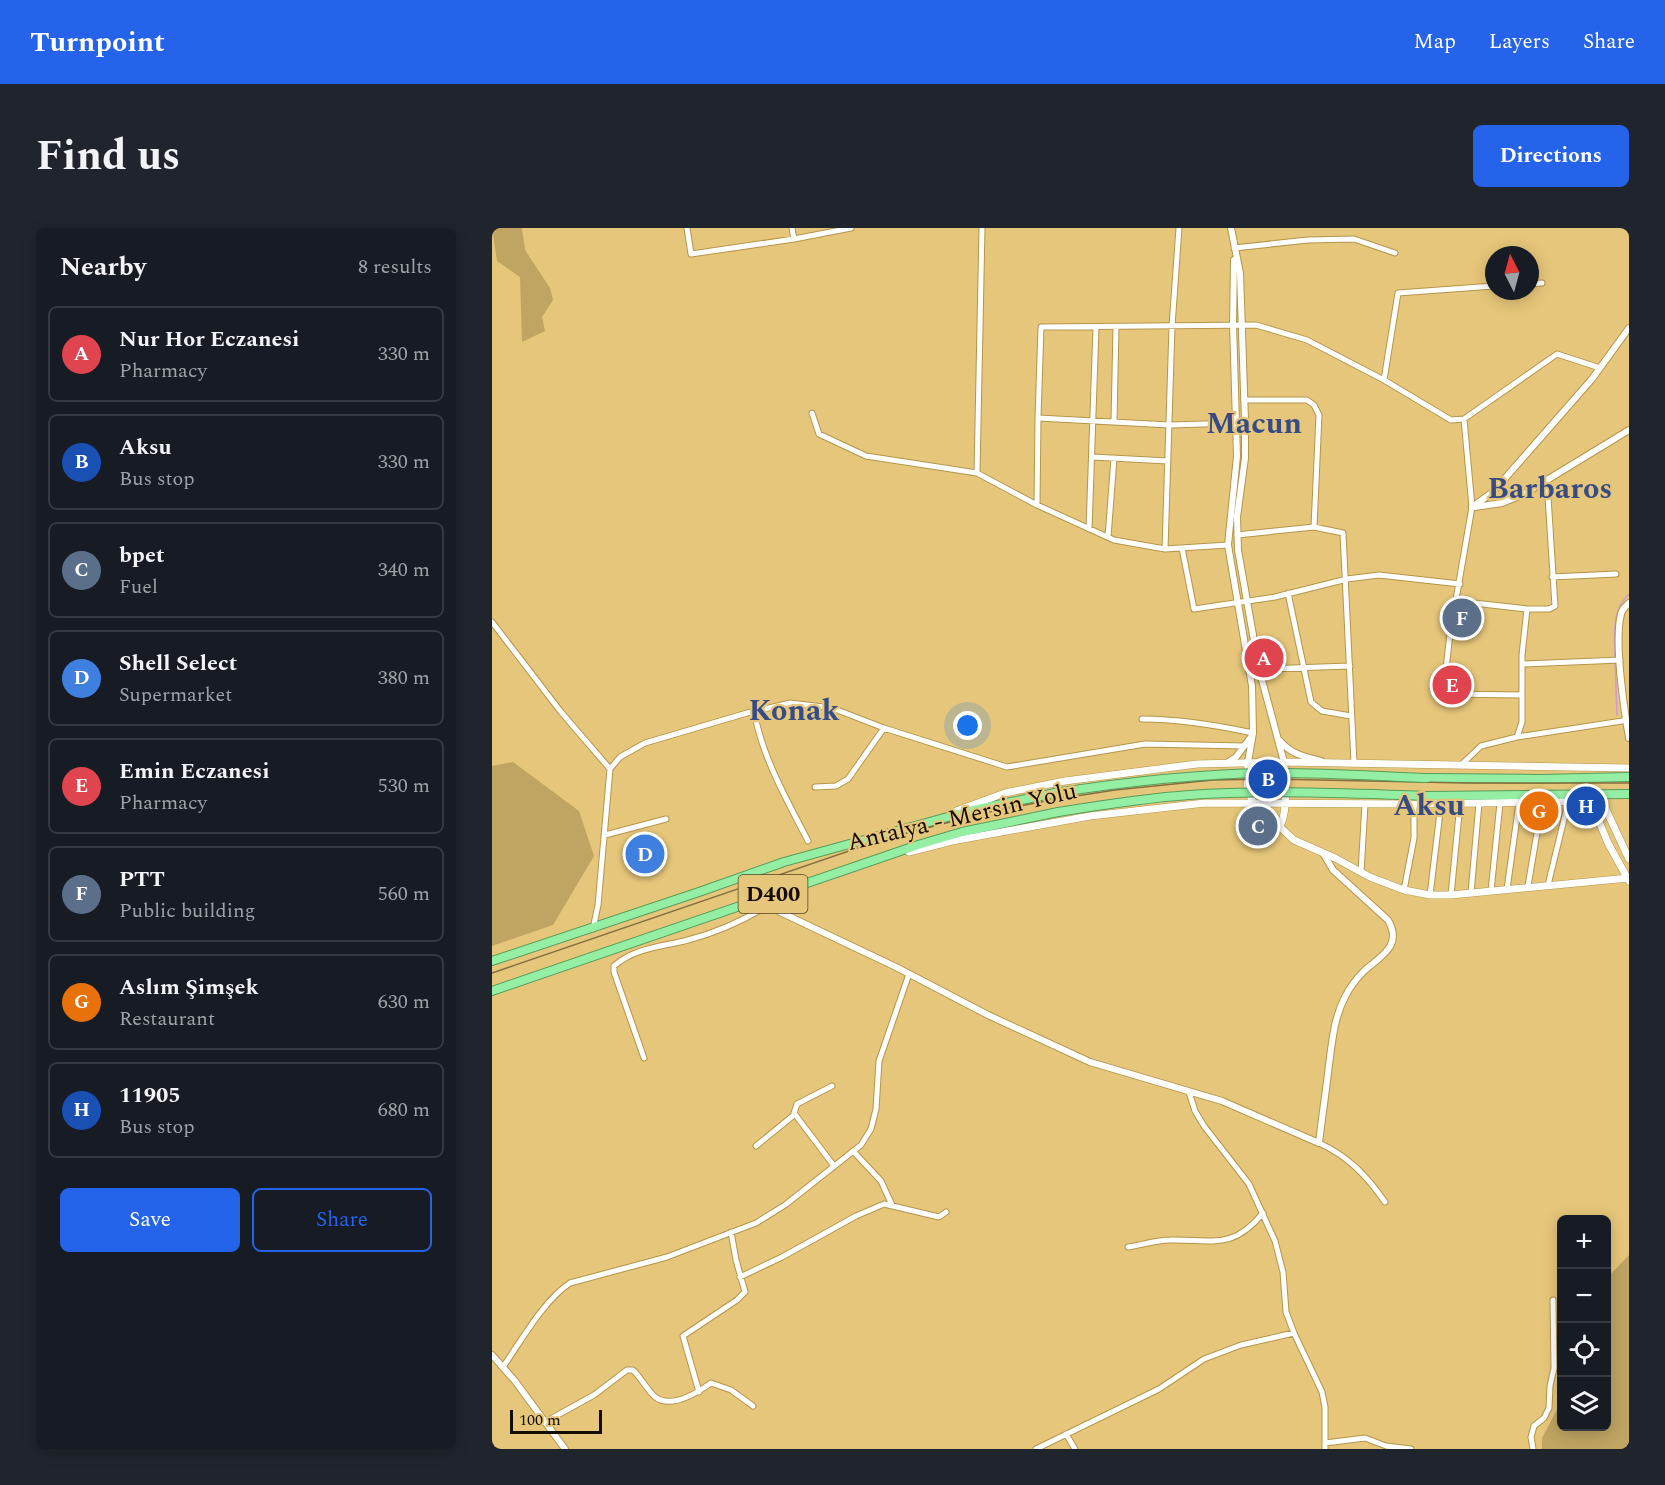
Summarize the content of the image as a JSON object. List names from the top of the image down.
{
  "streets": {
    "highway": ["Antalya - Mersin Yolu", "D400"]
  },
  "districts": [
    "Macun",
    "Barbaros",
    "Konak",
    "Aksu"
  ],
  "scale_bar": "100 m",
  "north": "top",
  "page": {
    "header": "Turnpoint",
    "nav": ["Map", "Layers", "Share"],
    "title": "Find us",
    "buttons": [
      "Directions",
      ["Save", "Share"]
    ],
    "heading": ["Nearby", "8 results"],
    "list": [
      {
        "mark": "A",
        "name": "Nur Hor Eczanesi",
        "note": "Pharmacy",
        "value": "330 m"
      },
      {
        "mark": "B",
        "name": "Aksu",
        "note": "Bus stop",
        "value": "330 m"
      },
      {
        "mark": "C",
        "name": "bpet",
        "note": "Fuel",
        "value": "340 m"
      },
      {
        "mark": "D",
        "name": "Shell Select",
        "note": "Supermarket",
        "value": "380 m"
      },
      {
        "mark": "E",
        "name": "Emin Eczanesi",
        "note": "Pharmacy",
        "value": "530 m"
      },
      {
        "mark": "F",
        "name": "PTT",
        "note": "Public building",
        "value": "560 m"
      },
      {
        "mark": "G",
        "name": "Aslım Şimşek",
        "note": "Restaurant",
        "value": "630 m"
      },
      {
        "mark": "H",
        "name": "11905",
        "note": "Bus stop",
        "value": "680 m"
      }
    ],
    "pins": [
      "F",
      "A",
      "E",
      "B",
      "H",
      "G",
      "C",
      "D"
    ],
    "map_buttons": ["+", "−"],
    "scale": "100 m"
  }
}
